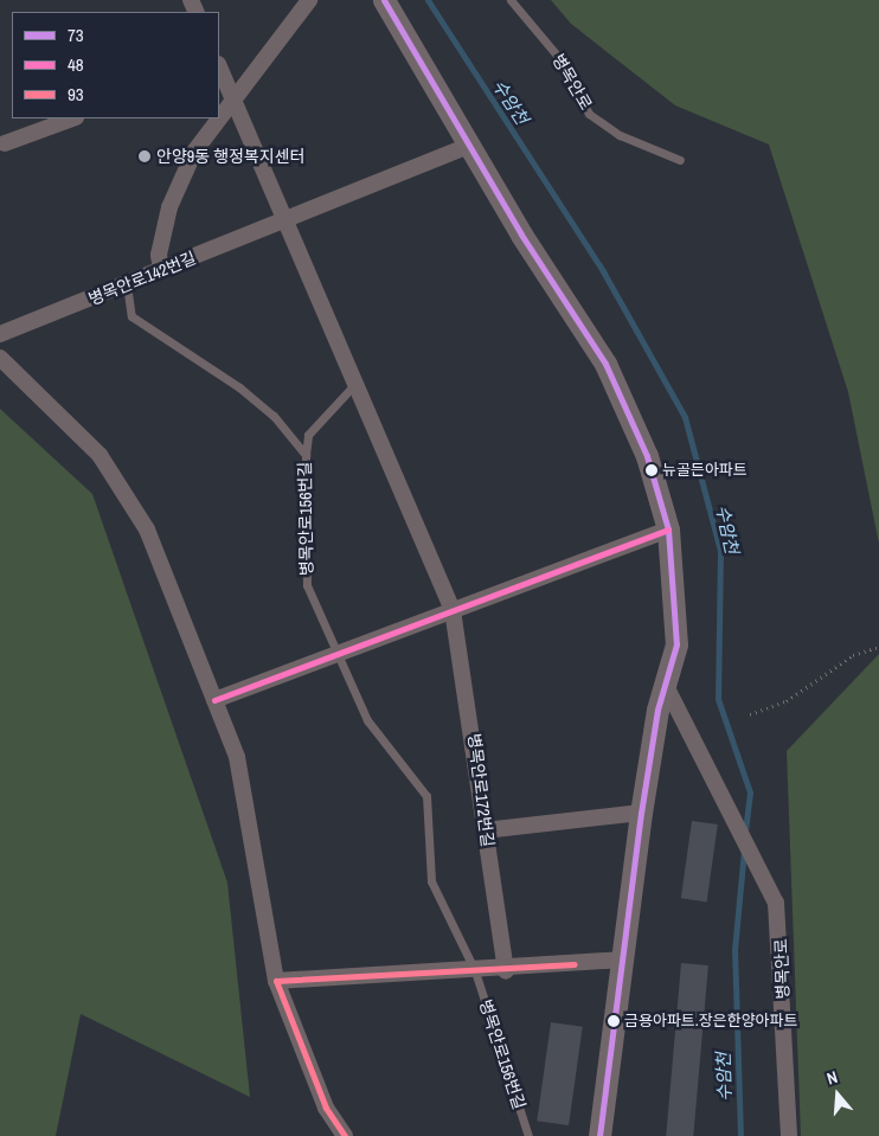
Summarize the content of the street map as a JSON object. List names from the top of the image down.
{
  "streets": {
    "street": ["병목안로", "병목안로142번길", "병목안로172번길"],
    "lane": ["병목안로156번길"]
  },
  "crossings": [
    ["병목안로142번길", "병목안로156번길"]
  ],
  "water": ["수암천"],
  "places": ["안양9동 행정복지센터", "뉴골든아파트", "금용아파트.장은한양아파트"],
  "lines": ["transit line 73", "transit line 48", "transit line 93"],
  "legend": ["73", "48", "93"],
  "north": "top"
}
